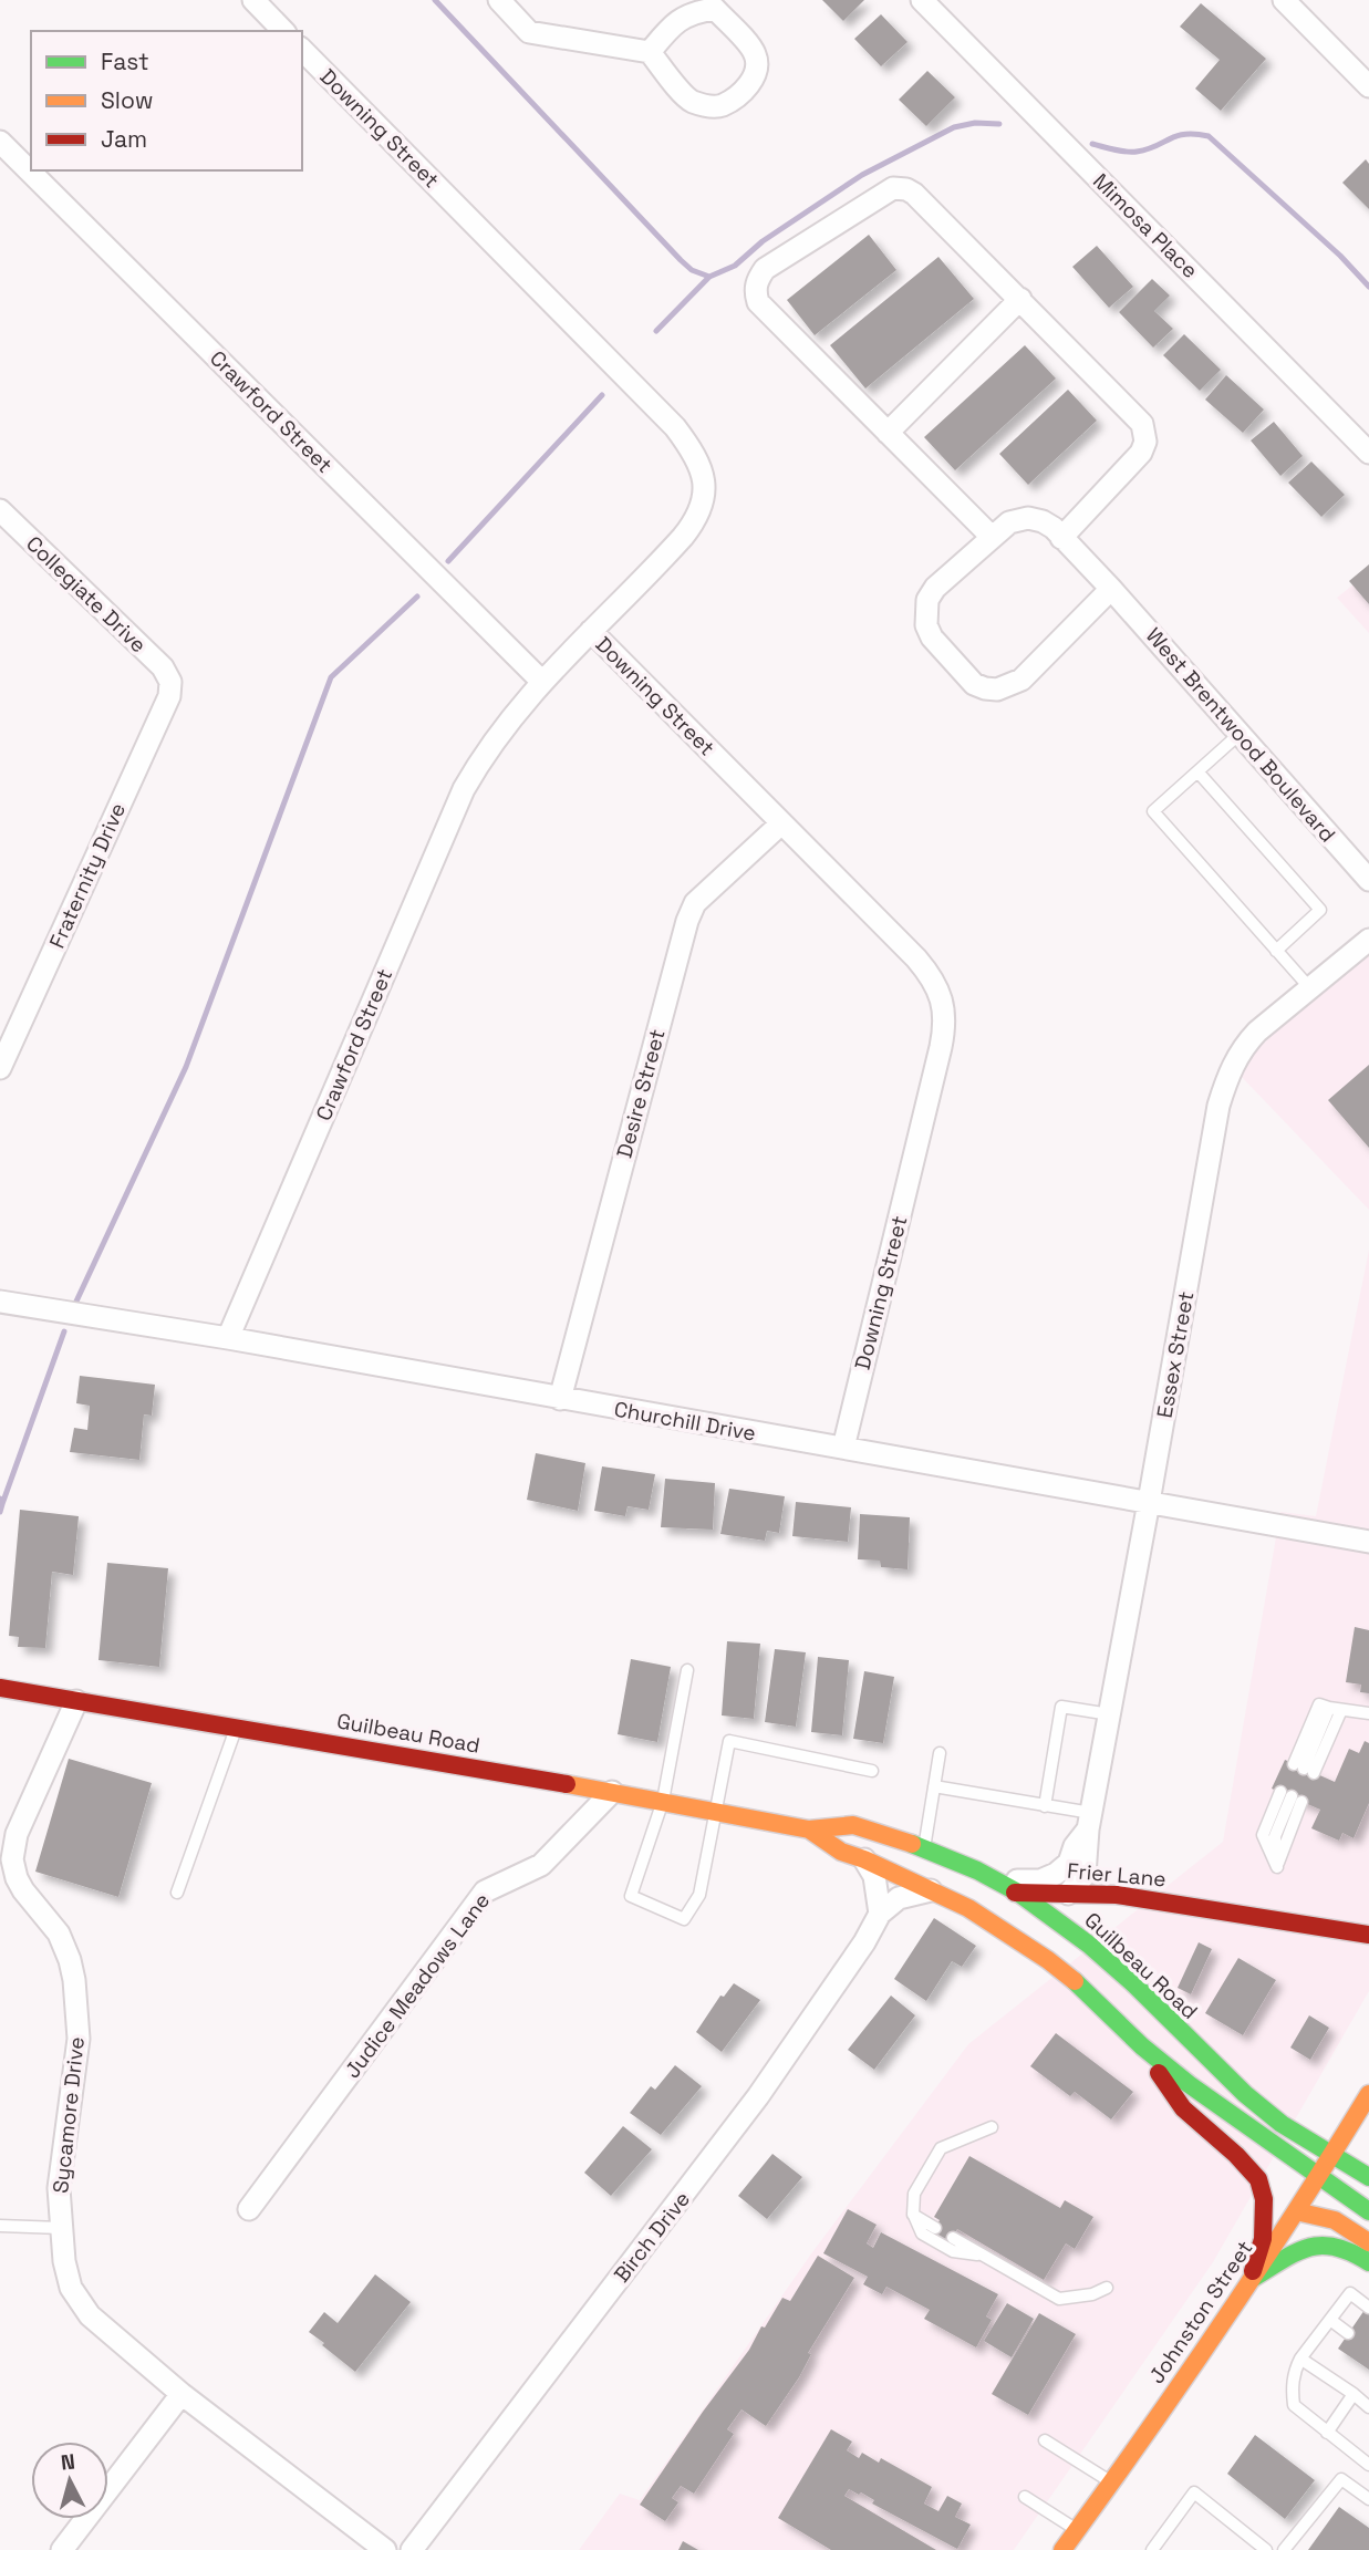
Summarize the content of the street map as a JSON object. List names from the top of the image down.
{
  "streets": {
    "street": [
      "Downing Street",
      "Mimosa Place",
      "Crawford Street",
      "Collegiate Drive",
      "West Brentwood Boulevard",
      "Fraternity Drive",
      "Desire Street",
      "Essex Street",
      "Churchill Drive",
      "Guilbeau Road",
      "Frier Lane",
      "Judice Meadows Lane",
      "Sycamore Drive",
      "Birch Drive",
      "Johnston Street"
    ]
  },
  "crossings": [
    ["Downing Street", "Crawford Street"],
    ["Downing Street", "Desire Street"],
    ["Downing Street", "Churchill Drive"],
    ["Crawford Street", "Churchill Drive"],
    ["Collegiate Drive", "Fraternity Drive"],
    ["Desire Street", "Churchill Drive"],
    ["Essex Street", "Churchill Drive"],
    ["Essex Street", "Guilbeau Road"],
    ["Essex Street", "Frier Lane"],
    ["Guilbeau Road", "Frier Lane"],
    ["Guilbeau Road", "Judice Meadows Lane"],
    ["Guilbeau Road", "Sycamore Drive"],
    ["Guilbeau Road", "Johnston Street"]
  ],
  "legend": ["Fast", "Slow", "Jam"],
  "north": "top"
}
